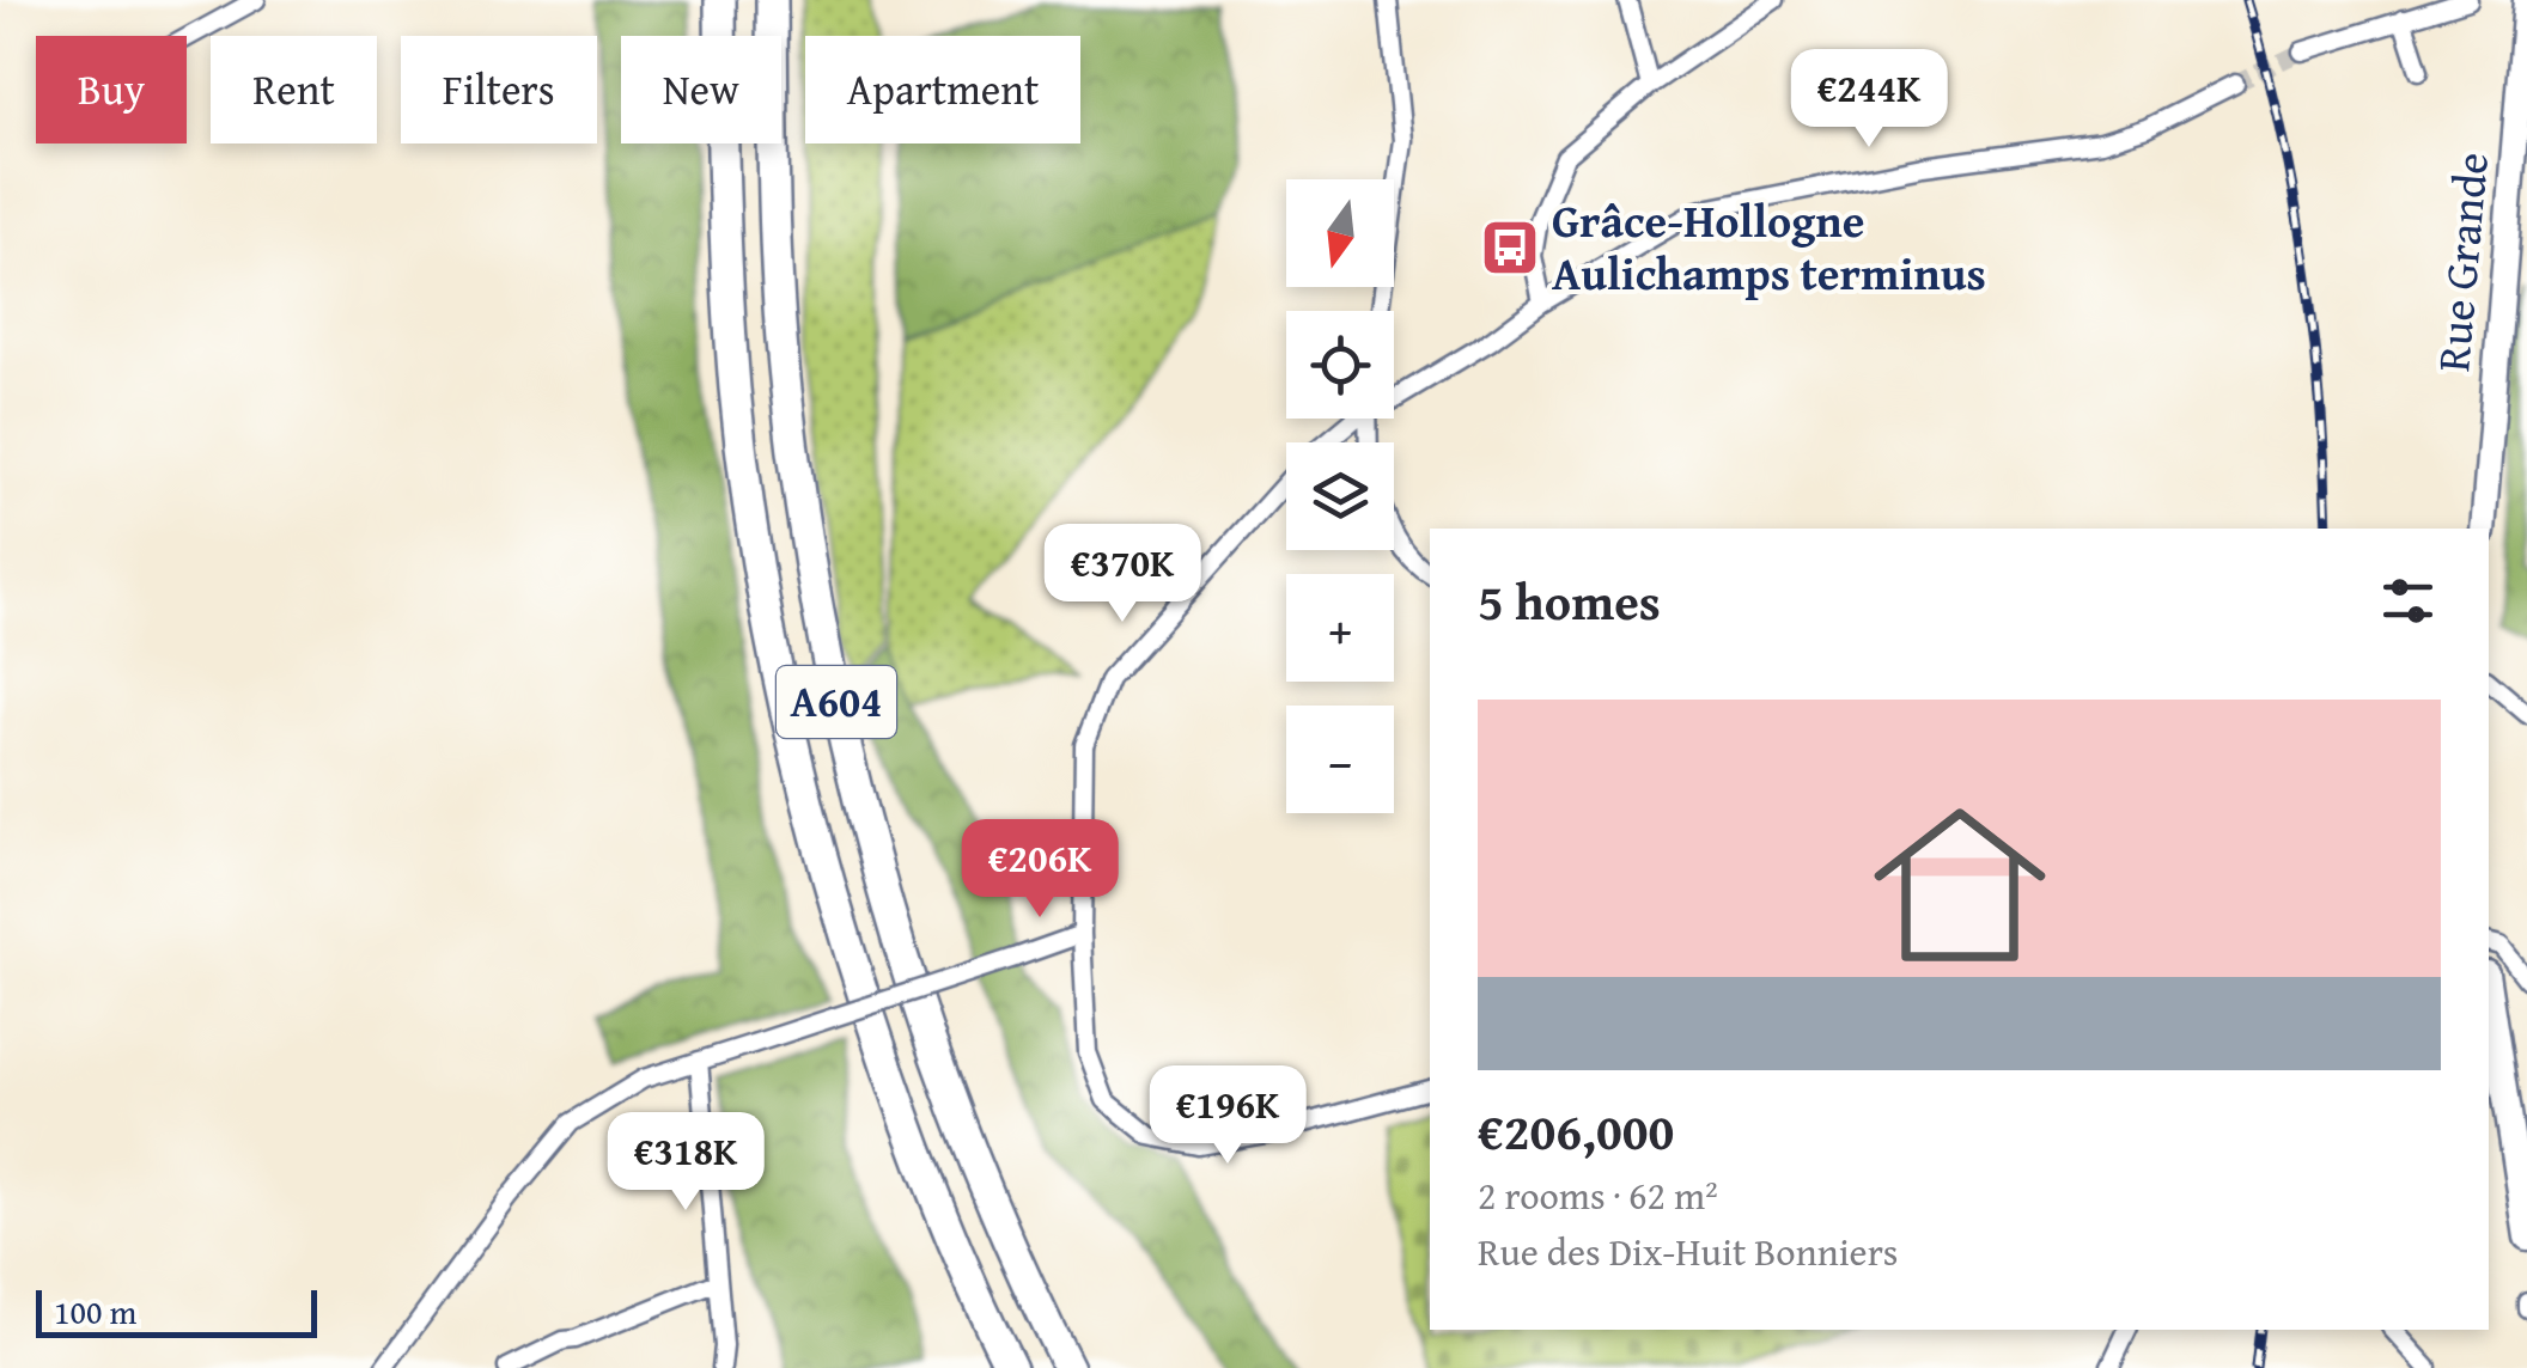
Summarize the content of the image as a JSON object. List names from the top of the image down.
{
  "streets": {
    "highway": ["A604"],
    "street": ["Rue Grande"]
  },
  "places": {
    "bus stop": ["Grâce-Hollogne Aulichamps terminus"]
  },
  "scale_bar": "100 m",
  "north": "bottom",
  "page": {
    "chip": [
      "Buy",
      "Rent",
      "Filters",
      "New",
      "Apartment"
    ],
    "price": [
      "€244K",
      "€370K",
      "€206K",
      "€196K",
      "€318K"
    ],
    "map_buttons": ["+", "−"],
    "heading": "5 homes",
    "list": [
      {
        "name": "€206,000",
        "note": "2 rooms · 62 m² · Rue des Dix-Huit Bonniers"
      }
    ],
    "scale": "100 m"
  }
}
